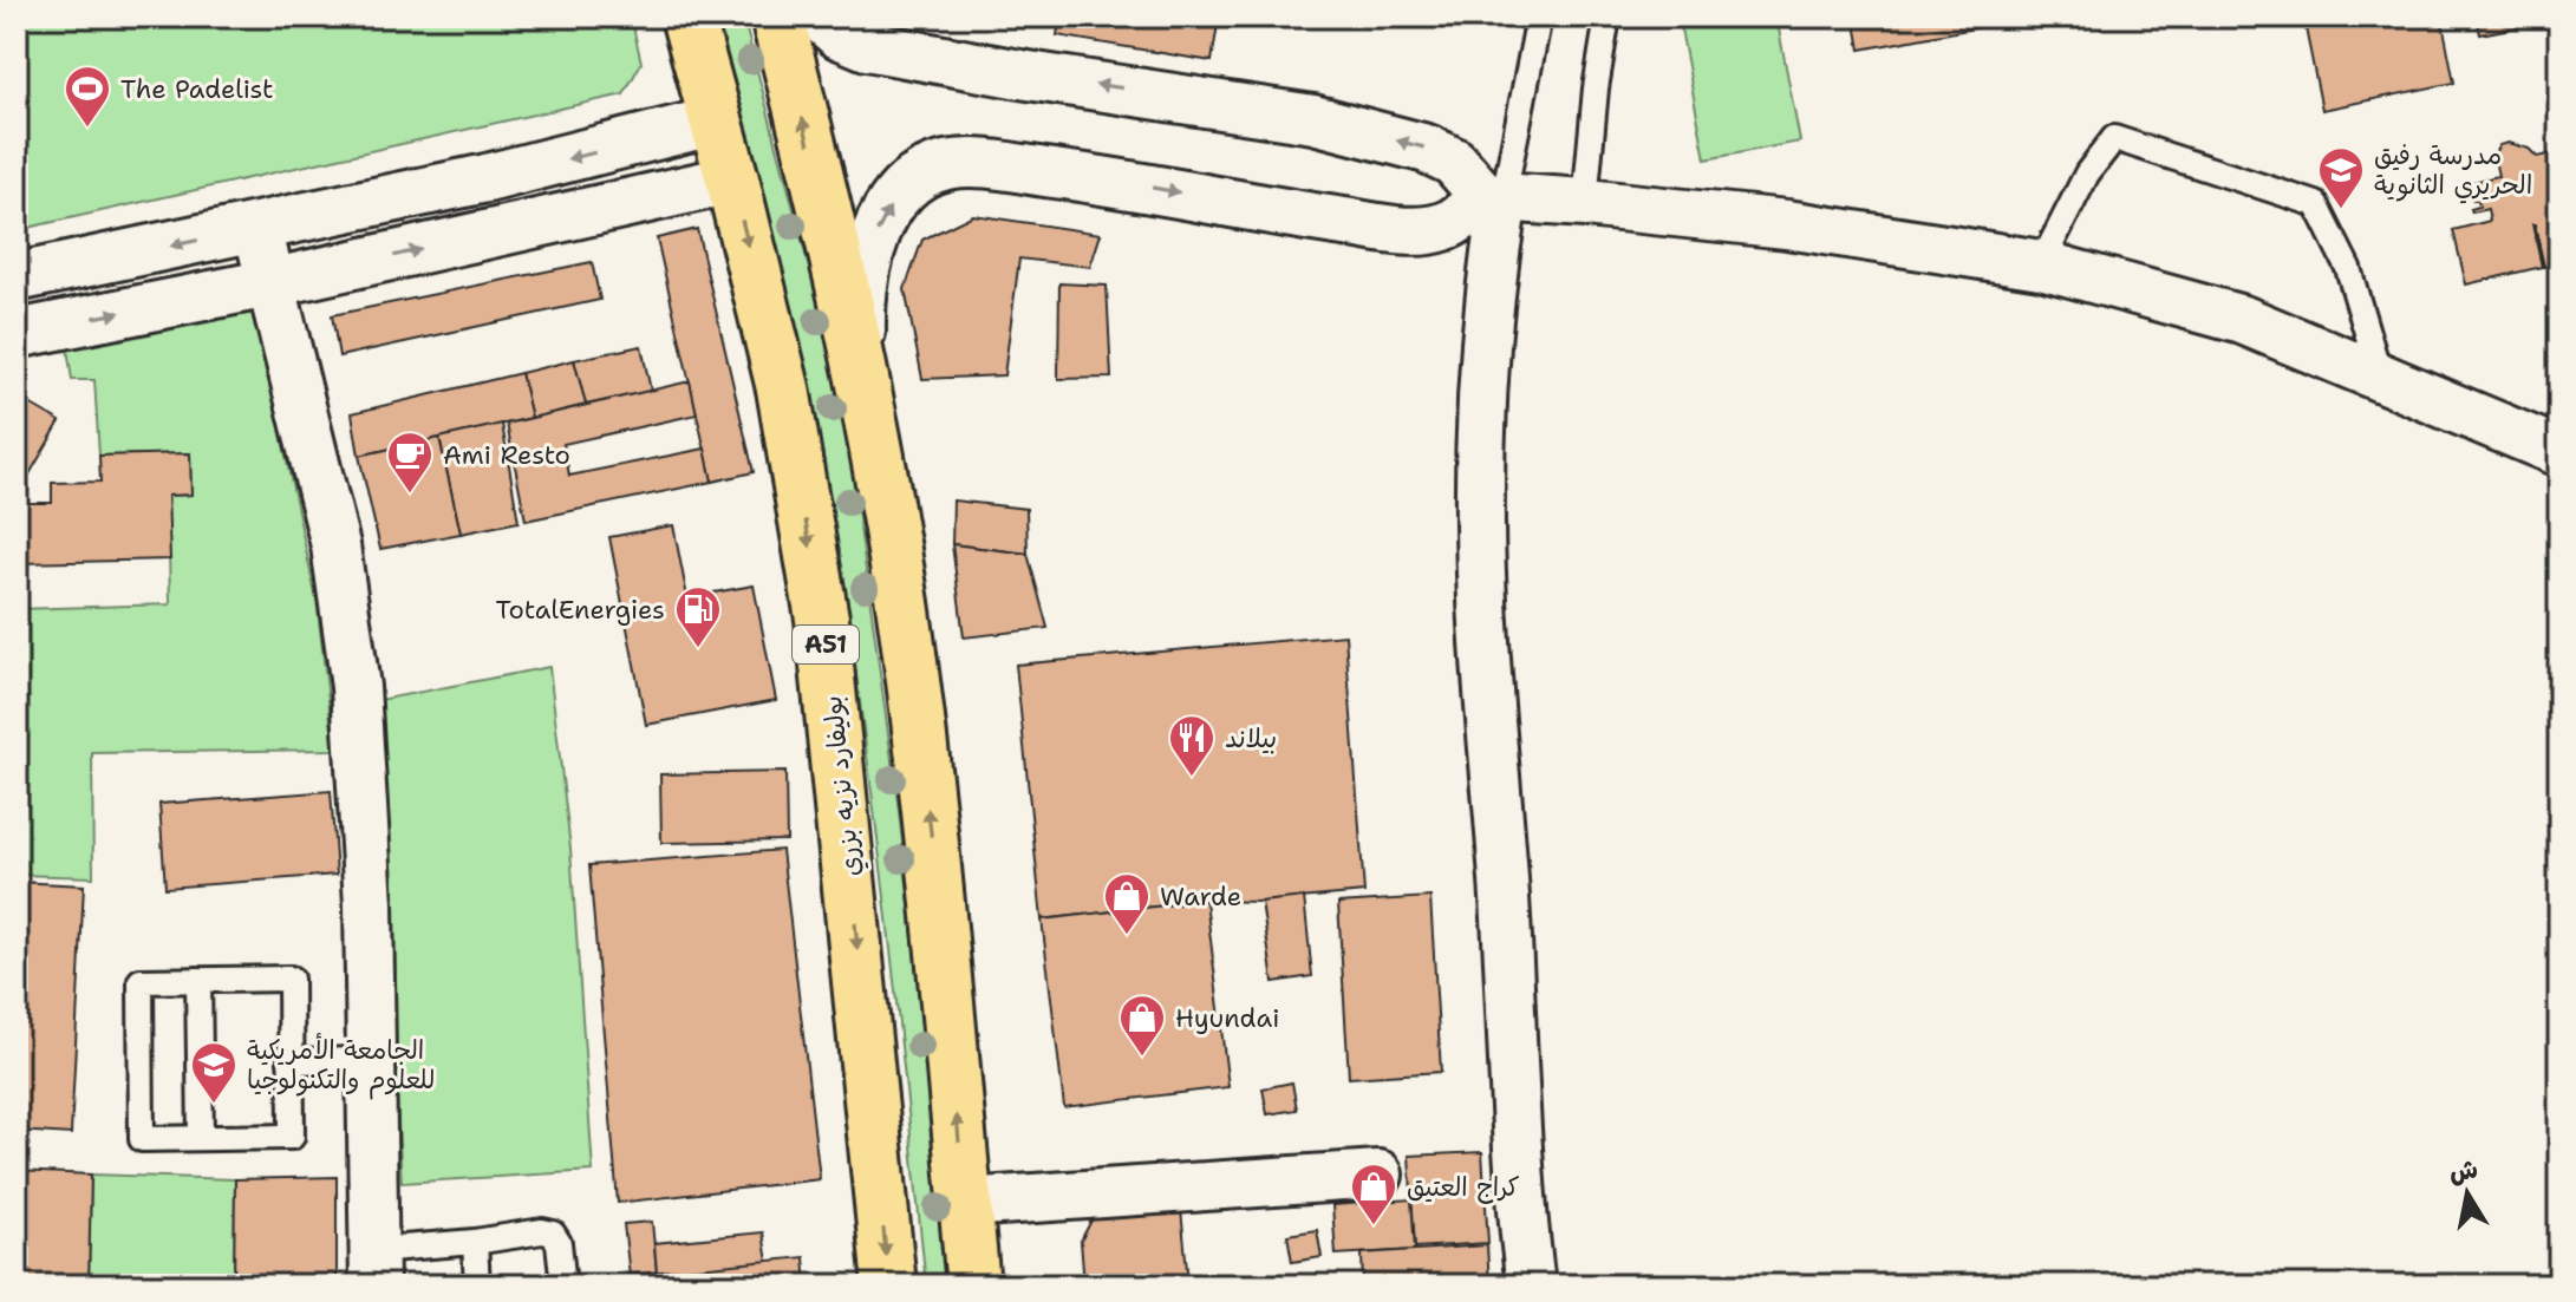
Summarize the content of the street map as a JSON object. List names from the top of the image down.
{
  "streets": {
    "highway": ["A51", "بوليفارد نزيه بزري"]
  },
  "places": {
    "sports": ["The Padelist"],
    "school or university": ["مدرسة رفيق الحريري الثانوية", "الجامعة الأمريكية للعلوم والتكنولوجيا"],
    "cafe": ["Ami Resto"],
    "fuel station": ["TotalEnergies"],
    "restaurant": ["بيلاند"],
    "shop": ["Warde", "Hyundai", "كراج العتيق"]
  },
  "north": "top"
}
